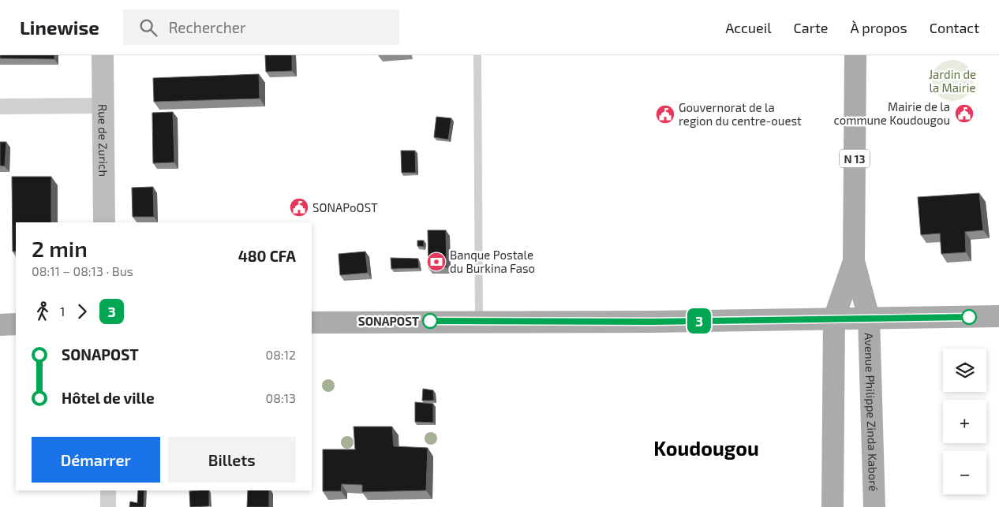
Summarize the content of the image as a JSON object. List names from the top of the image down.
{
  "streets": {
    "main road": ["Rue de Zurich", "N 13", "Avenue Philippe Zinda Kaboré"]
  },
  "crossings": [
    ["N 13", "Avenue Philippe Zinda Kaboré"]
  ],
  "districts": ["Koudougou"],
  "parks": ["Jardin de la Mairie"],
  "places": {
    "public building": ["Mairie de la commune Koudougou", "Gouvernorat de la region du centre-ouest", "SONAPoOST"],
    "bank": ["Banque Postale du Burkina Faso"],
    "other": ["SONAPOST"]
  },
  "lines": ["bus line 3"],
  "page": {
    "header": "Linewise",
    "search": "Rechercher",
    "nav": [
      "Accueil",
      "Carte",
      "À propos",
      "Contact"
    ],
    "on_map": "3",
    "heading": ["2 min", "08:11 – 08:13 · Bus", "480 CFA"],
    "legs": ["1", "3"],
    "list": [
      {
        "name": "SONAPOST",
        "value": "08:12"
      },
      {
        "name": "Hôtel de ville",
        "value": "08:13"
      }
    ],
    "map_buttons": ["+", "−"],
    "buttons": ["Démarrer", "Billets"]
  }
}
